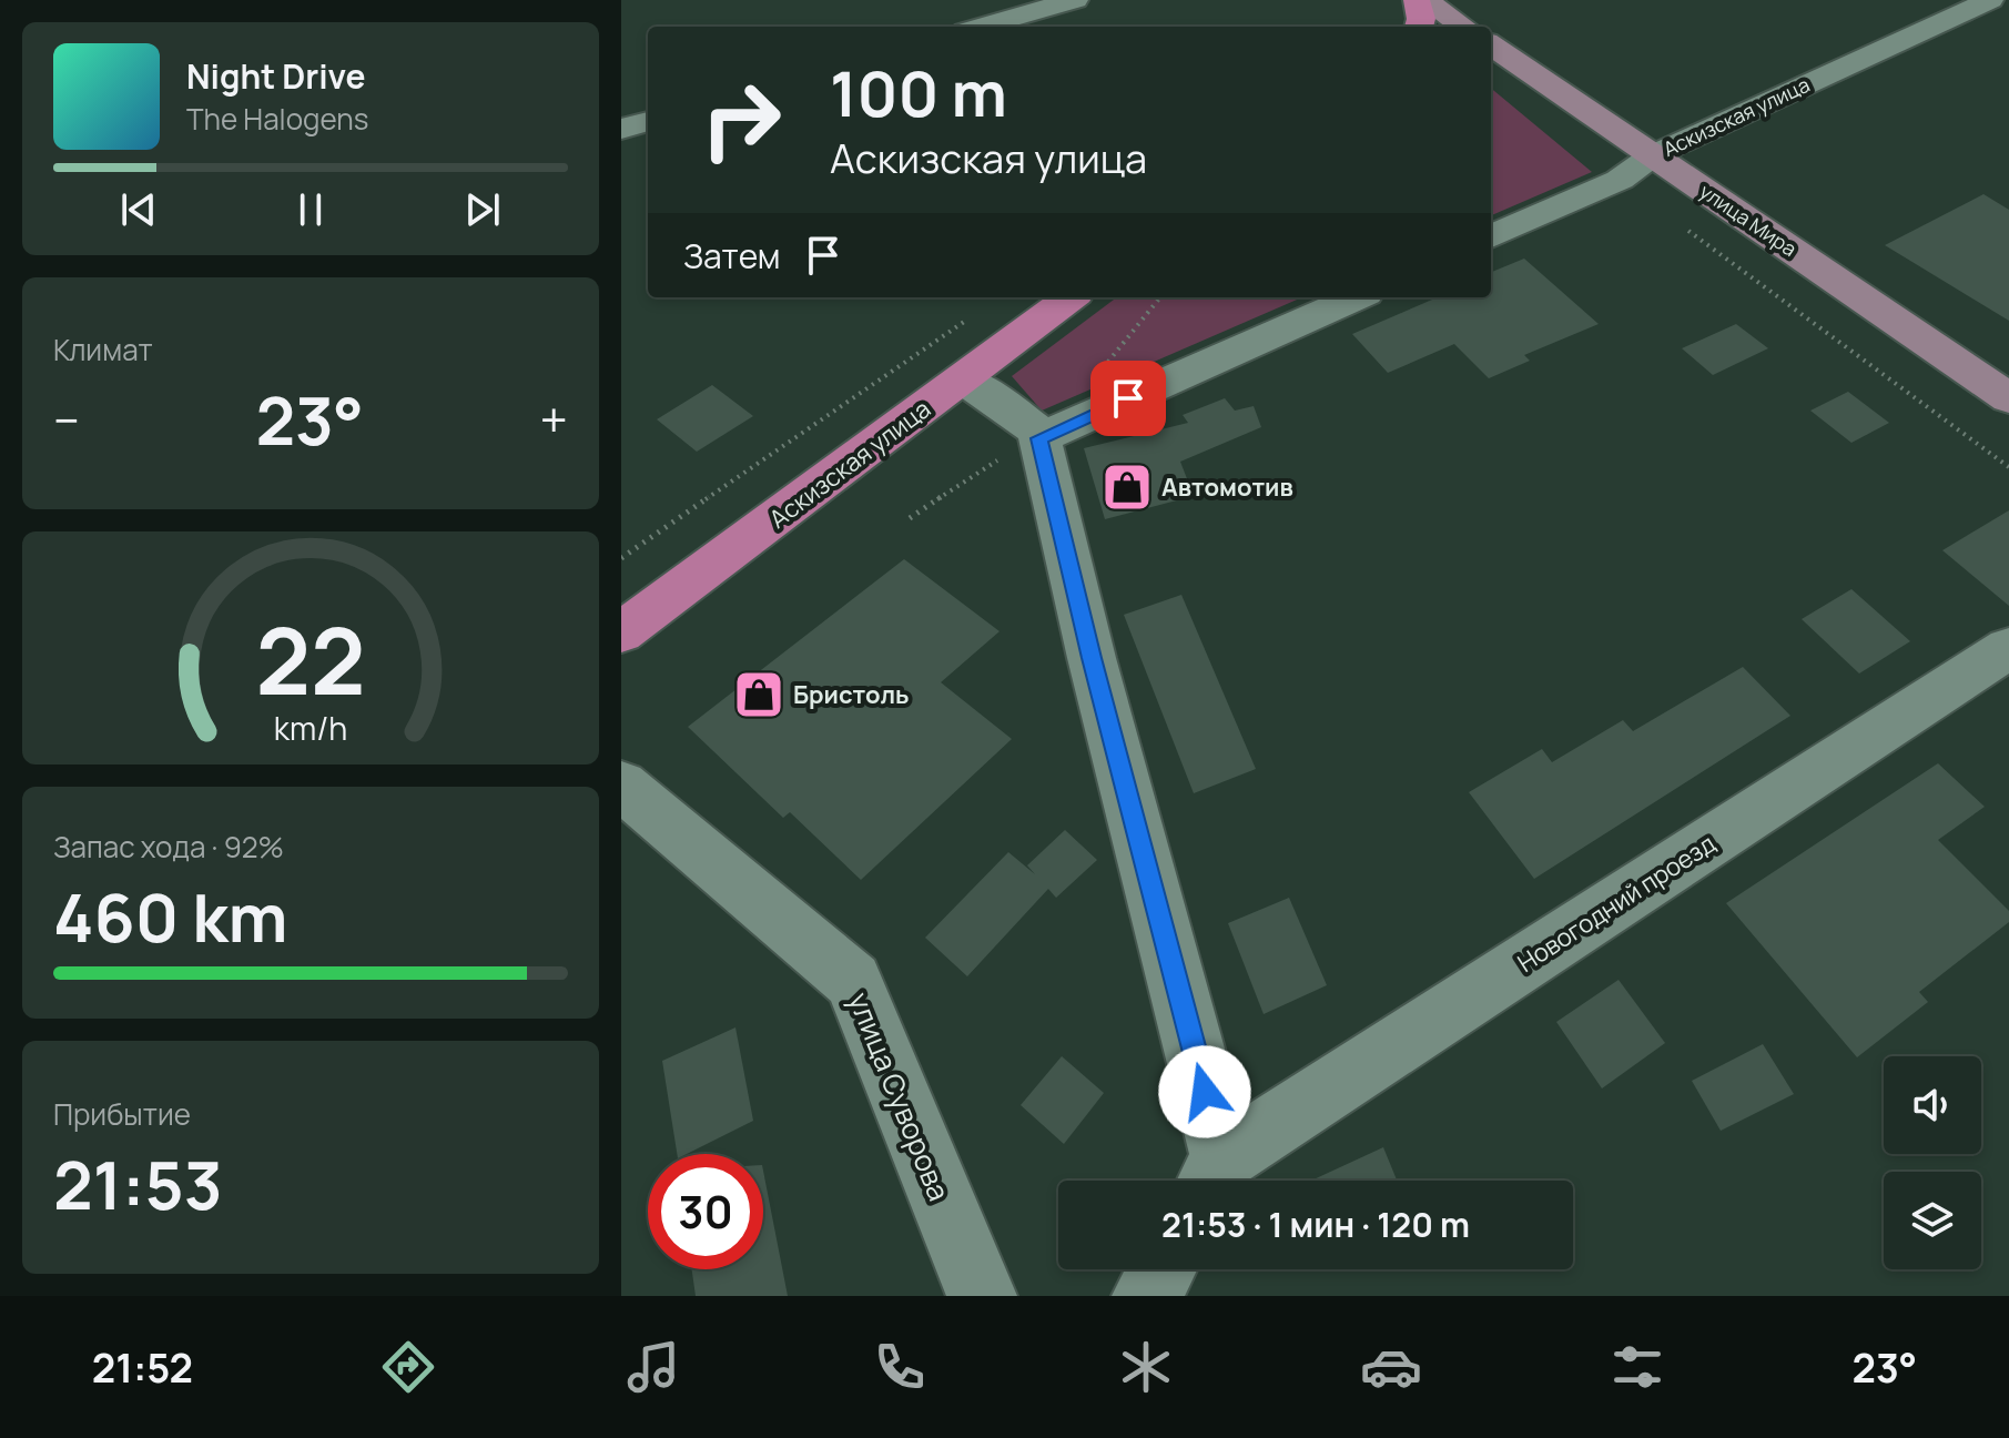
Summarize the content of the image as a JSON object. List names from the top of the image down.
{
  "streets": {
    "main road": ["Аскизская улица", "улица Мира"],
    "street": ["Новогодний проезд", "улица Суворова"]
  },
  "crossings": [
    ["Аскизская улица", "улица Мира"]
  ],
  "places": {
    "shop": ["Автомотив", "Бристоль"]
  },
  "page": {
    "turn": ["100 m", "Аскизская улица"],
    "song": ["Night Drive", "The Halogens"],
    "then": "Затем",
    "tile": [
      "Климат",
      ["Запас хода · 92%", "460 km"],
      ["Прибытие", "21:53"]
    ],
    "heat": ["−", "23°", "+"],
    "limit": "30",
    "trip": "21:53 · 1 мин · 120 m",
    "tabs": ["21:52", "23°"],
    "gauge": ["22", "km/h"]
  }
}
